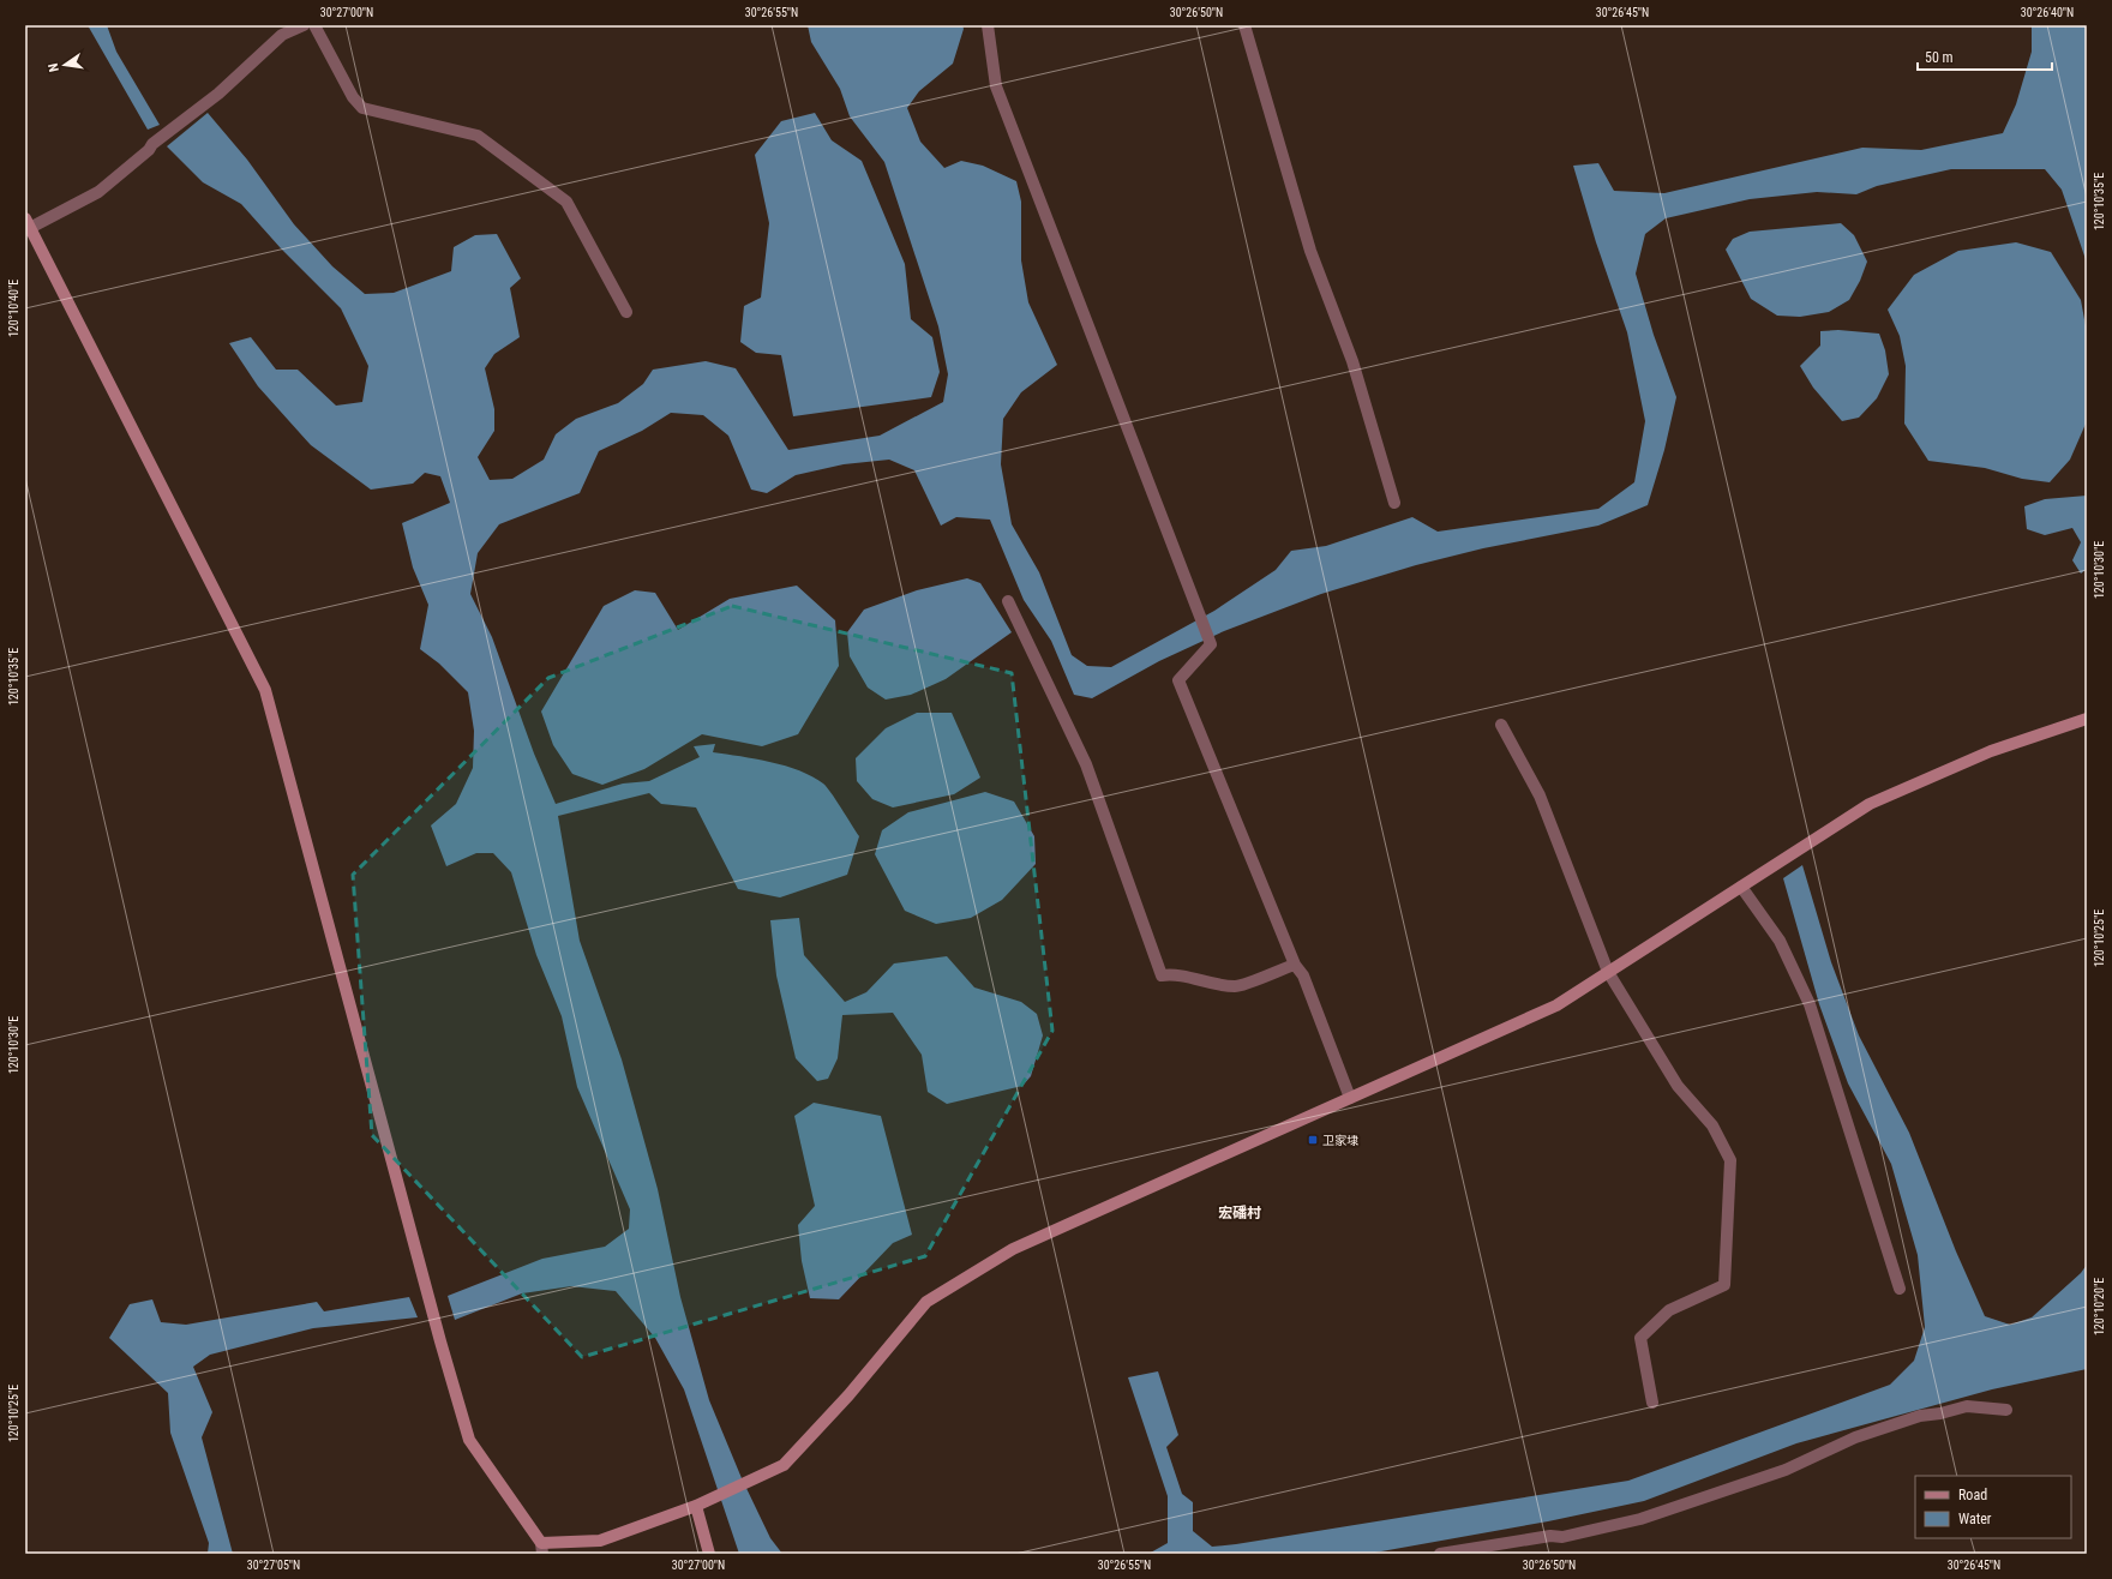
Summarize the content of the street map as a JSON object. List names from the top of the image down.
{
  "districts": ["宏磻村"],
  "places": {
    "transit": ["卫家埭"]
  },
  "legend": ["Road", "Water"],
  "scale_bar": "50 m",
  "north": "left",
  "coordinates": [
    "30°27'00\"N",
    "30°26'55\"N",
    "30°26'50\"N",
    "30°26'45\"N",
    "30°26'40\"N",
    "120°10'35\"E",
    "120°10'40\"E",
    "120°10'30\"E",
    "120°10'25\"E",
    "120°10'20\"E",
    "30°27'05\"N"
  ]
}
